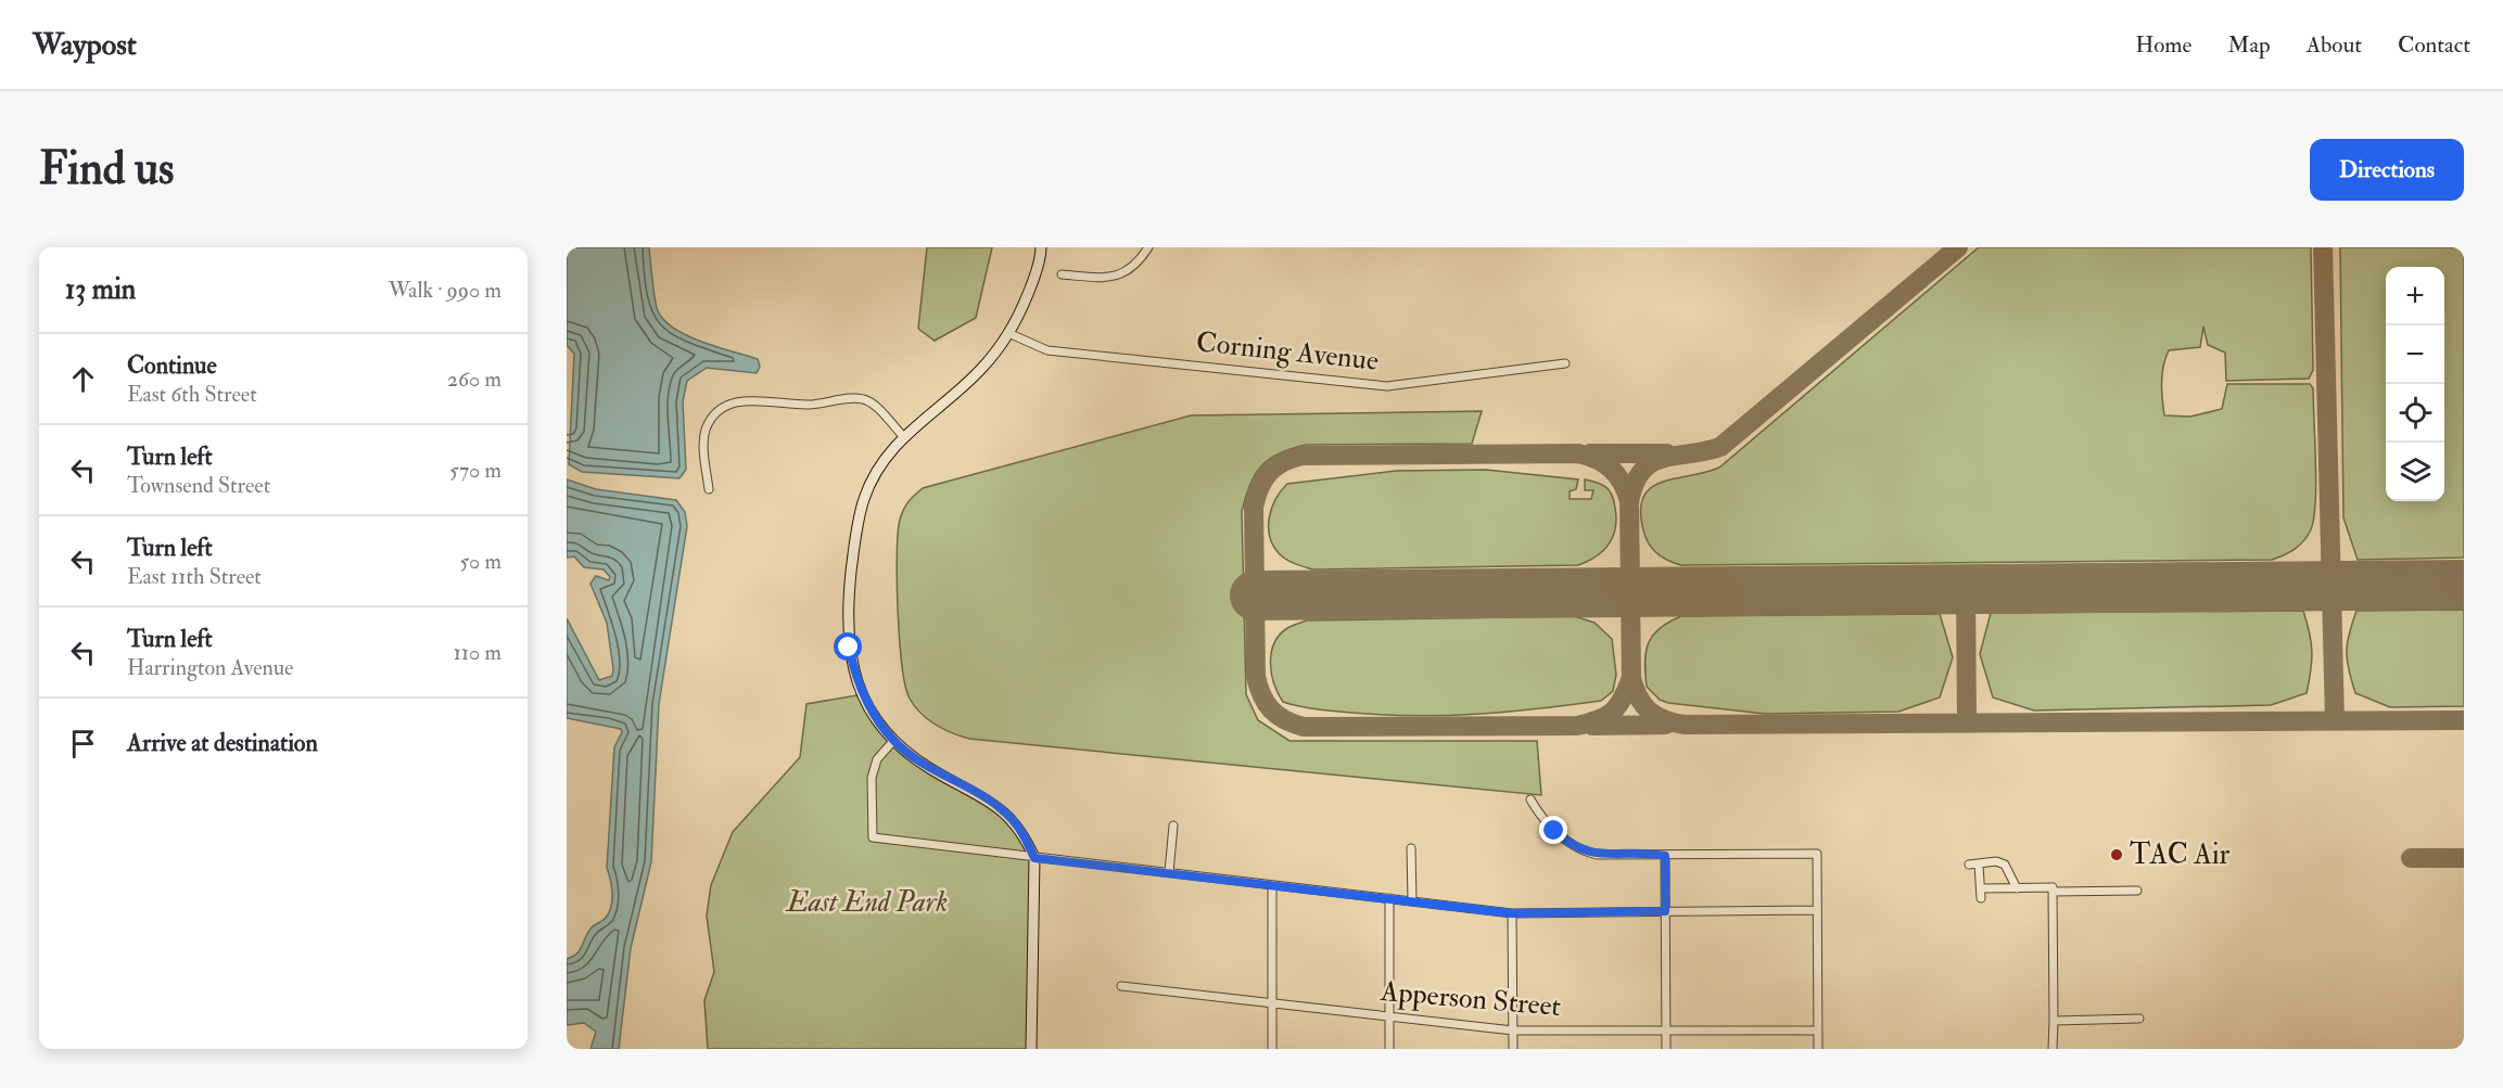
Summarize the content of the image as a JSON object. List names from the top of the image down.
{
  "streets": {
    "street": ["Corning Avenue", "Apperson Street"]
  },
  "parks": ["East End Park"],
  "places": ["TAC Air"],
  "page": {
    "header": "Waypost",
    "nav": [
      "Home",
      "Map",
      "About",
      "Contact"
    ],
    "buttons": "Directions",
    "title": "Find us",
    "heading": ["13 min", "Walk · 990 m"],
    "map_buttons": ["+", "−"],
    "list": [
      ["Continue", "East 6th Street", "260 m"],
      ["Turn left", "Townsend Street", "570 m"],
      ["Turn left", "East 11th Street", "50 m"],
      ["Turn left", "Harrington Avenue", "110 m"],
      "Arrive at destination"
    ]
  }
}
